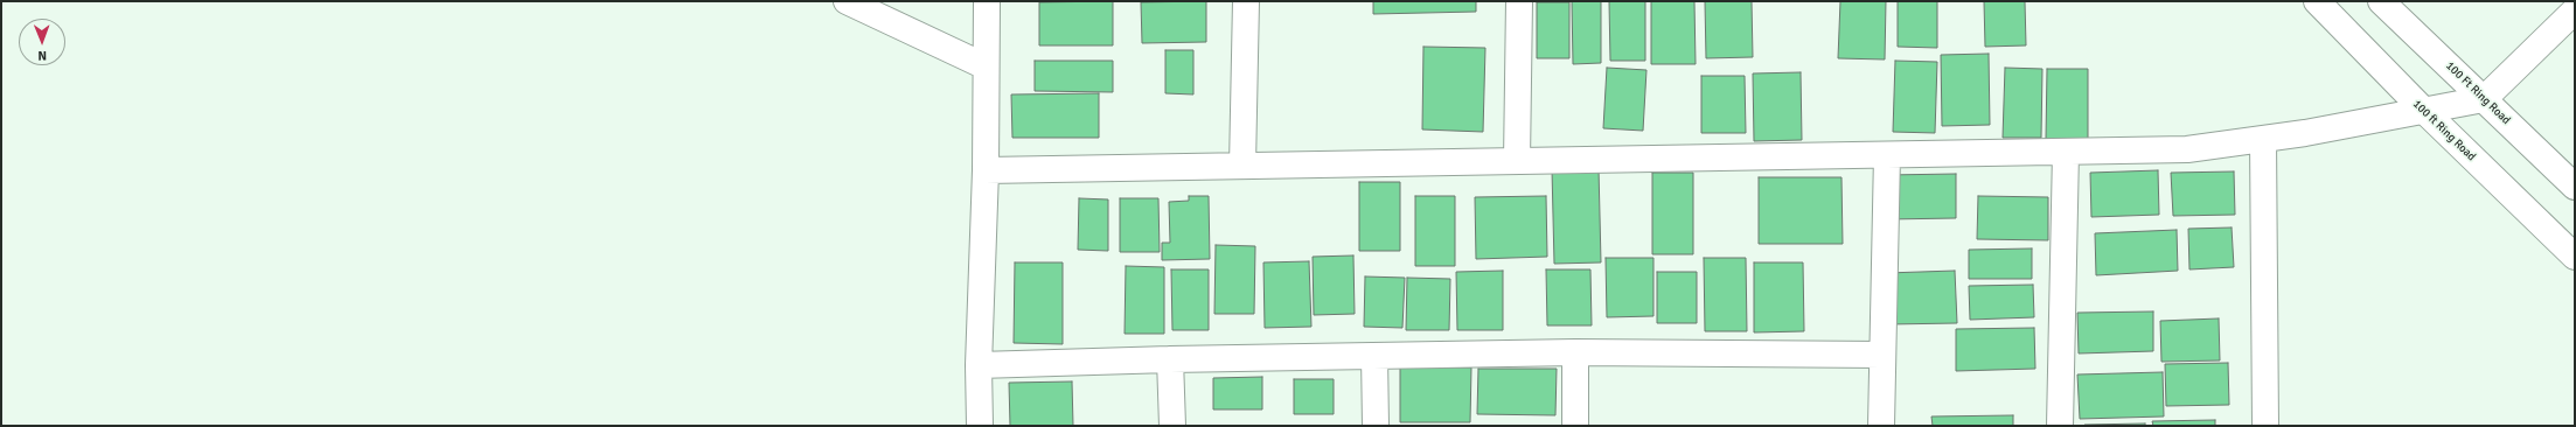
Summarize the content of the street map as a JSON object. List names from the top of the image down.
{
  "streets": {
    "street": ["100 Ft Ring Road", "100 ft Ring Road"]
  },
  "north": "bottom"
}
